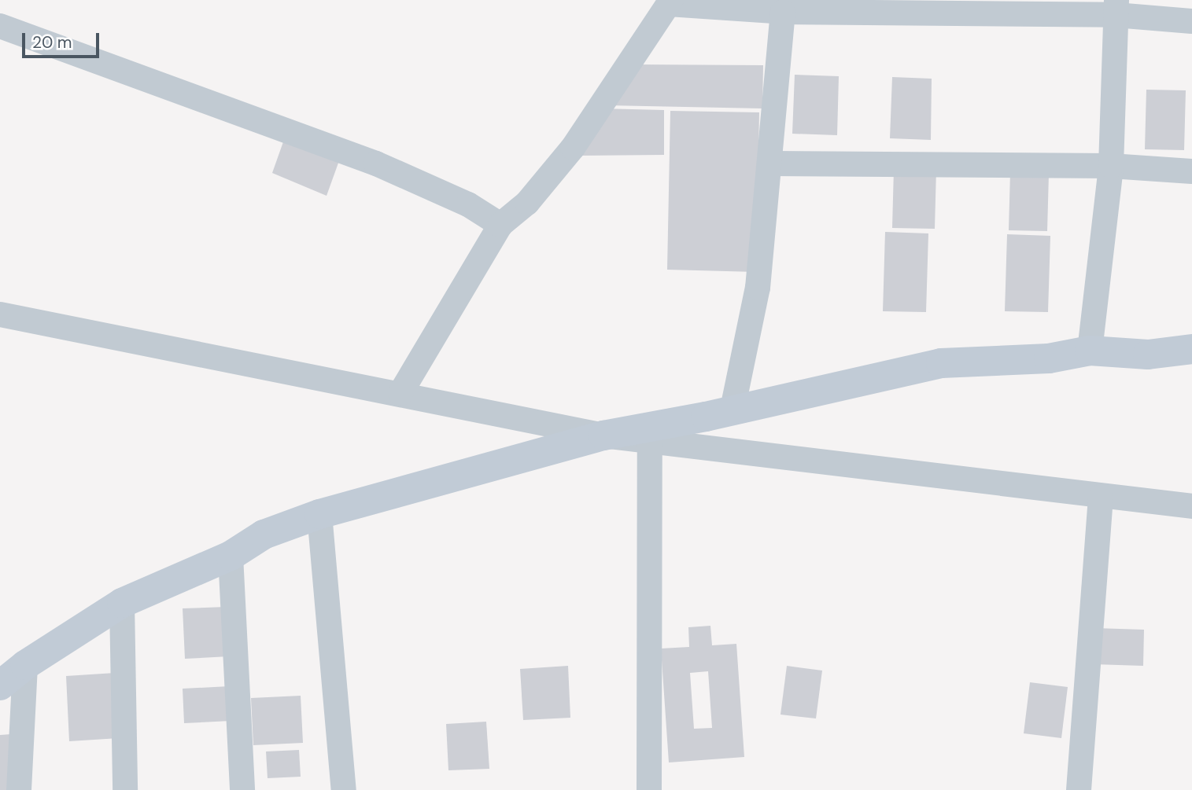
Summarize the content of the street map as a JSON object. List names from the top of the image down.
{
  "scale_bar": "20 m"
}
